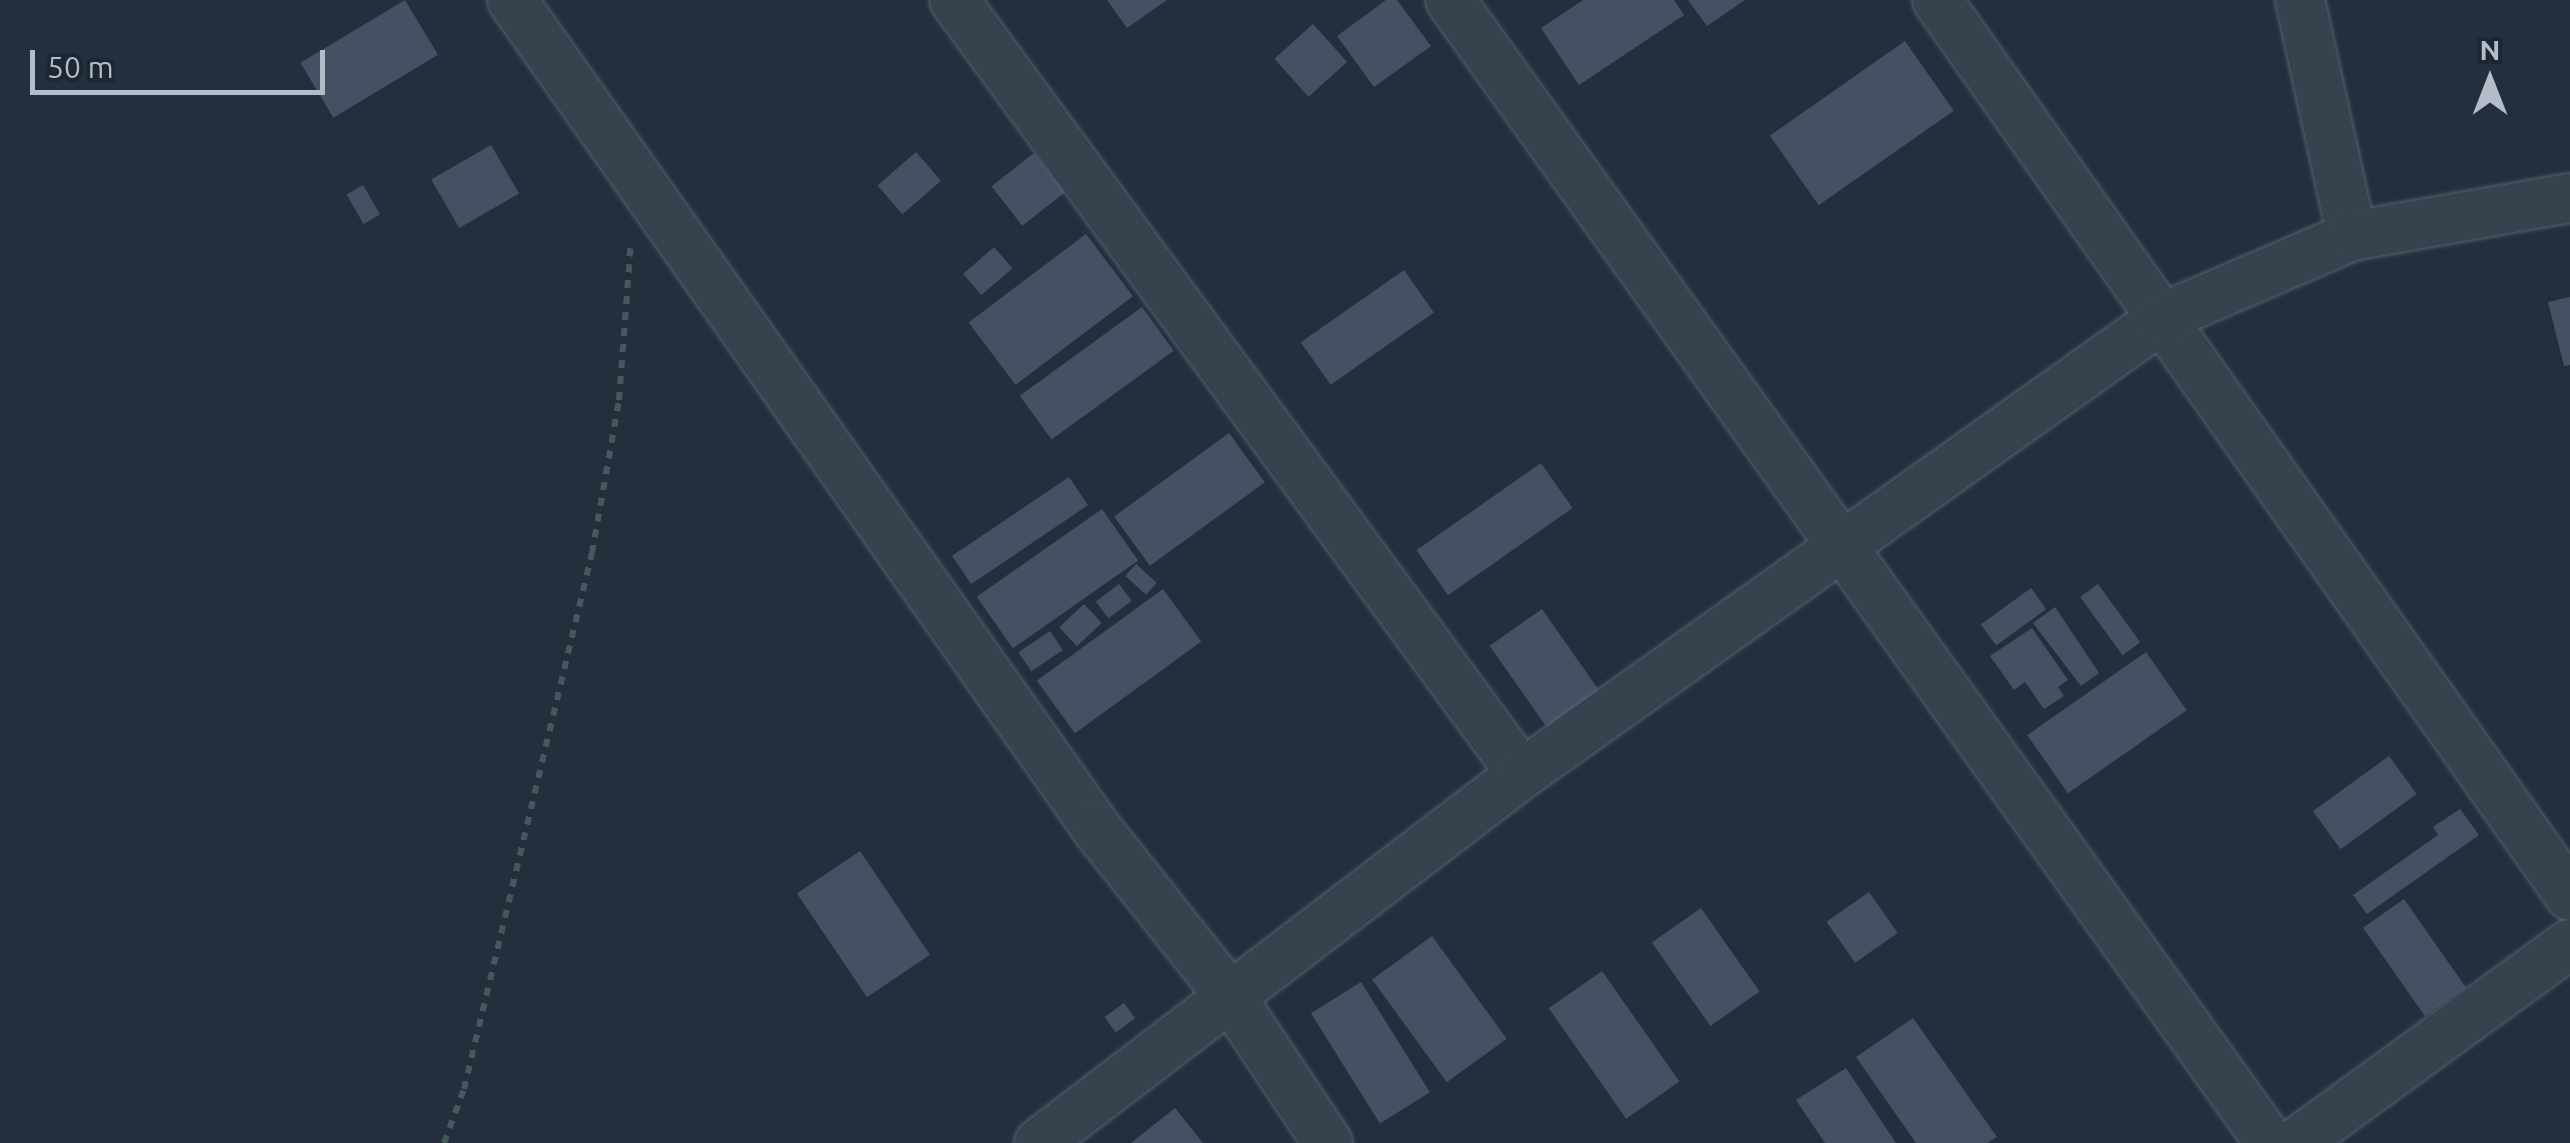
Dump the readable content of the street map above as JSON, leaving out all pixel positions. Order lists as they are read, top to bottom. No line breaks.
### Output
{"scale_bar":"50 m","north":"top"}
